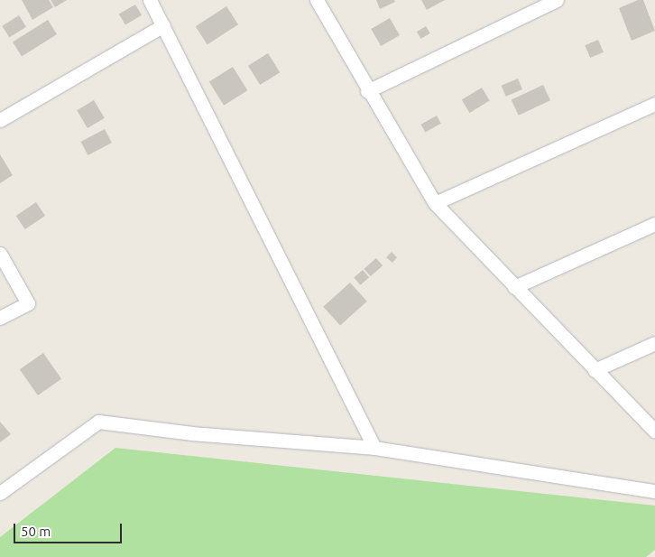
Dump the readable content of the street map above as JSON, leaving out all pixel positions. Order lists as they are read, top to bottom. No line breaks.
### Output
{"scale_bar":"50 m"}
